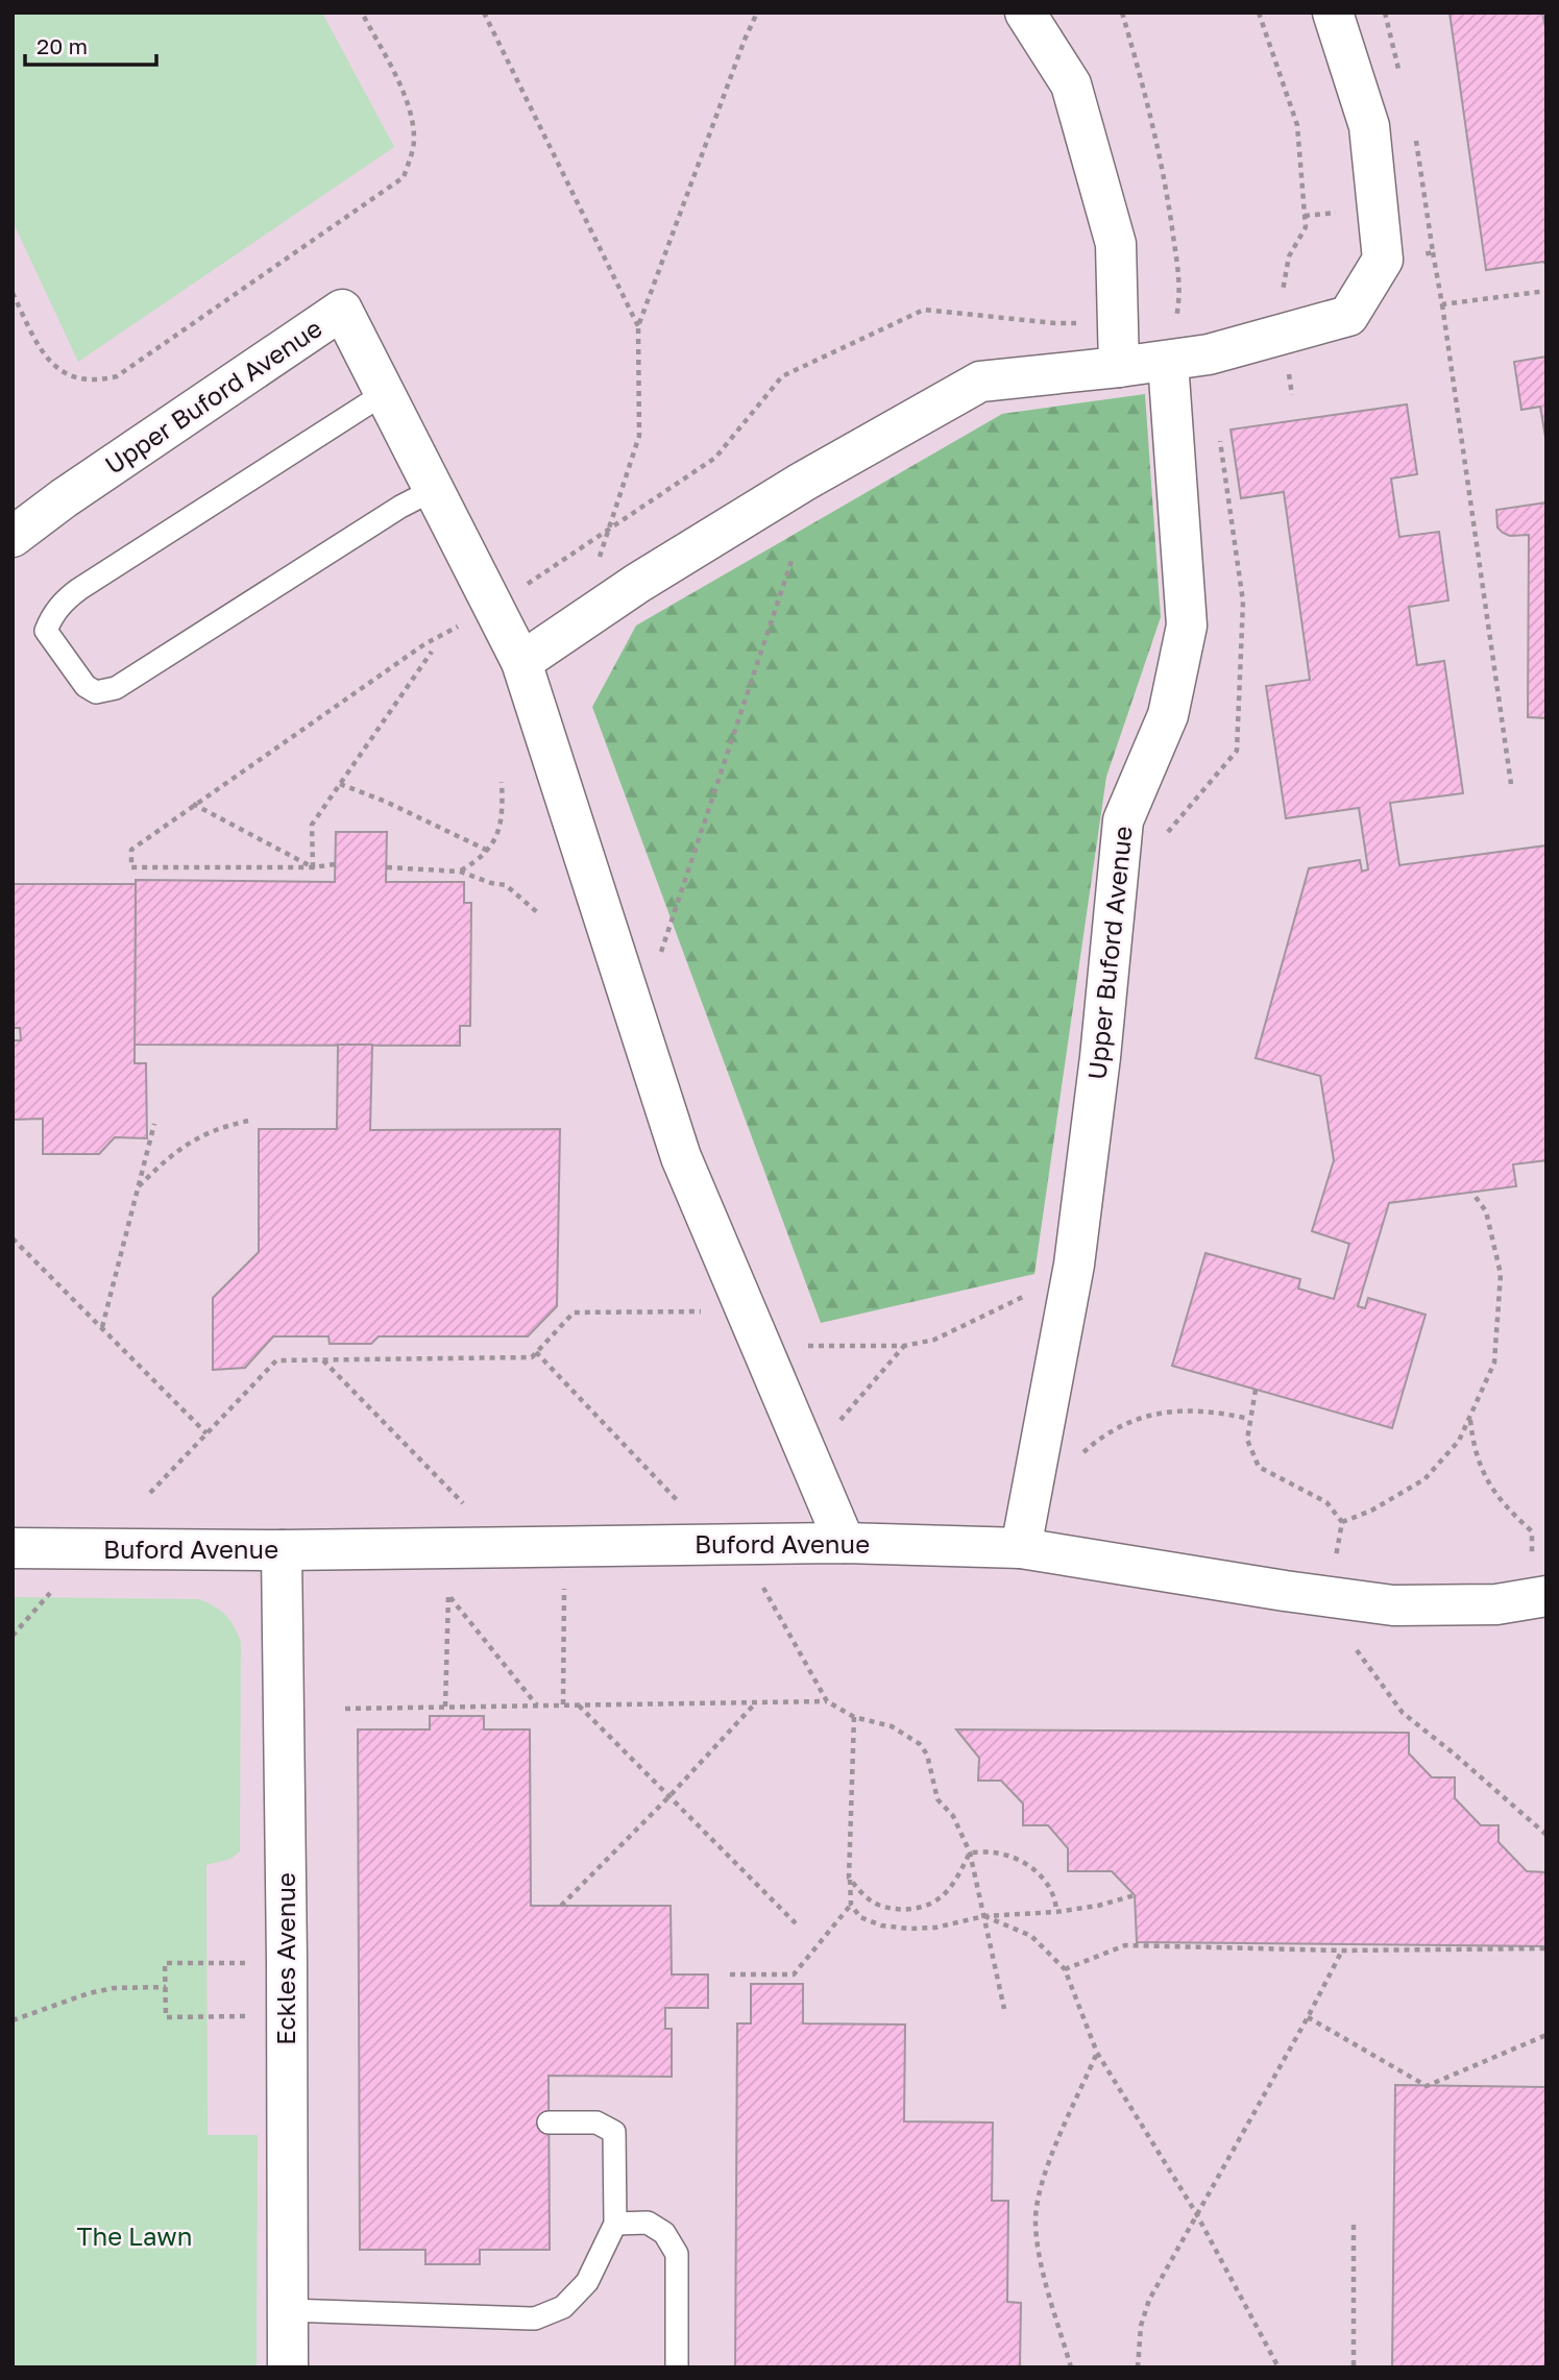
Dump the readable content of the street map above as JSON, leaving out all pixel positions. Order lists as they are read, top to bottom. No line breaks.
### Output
{"streets":{"street":["Upper Buford Avenue","Buford Avenue","Eckles Avenue"]},"crossings":[["Upper Buford Avenue","Buford Avenue"],["Buford Avenue","Eckles Avenue"]],"parks":["The Lawn"],"scale_bar":"20 m"}
